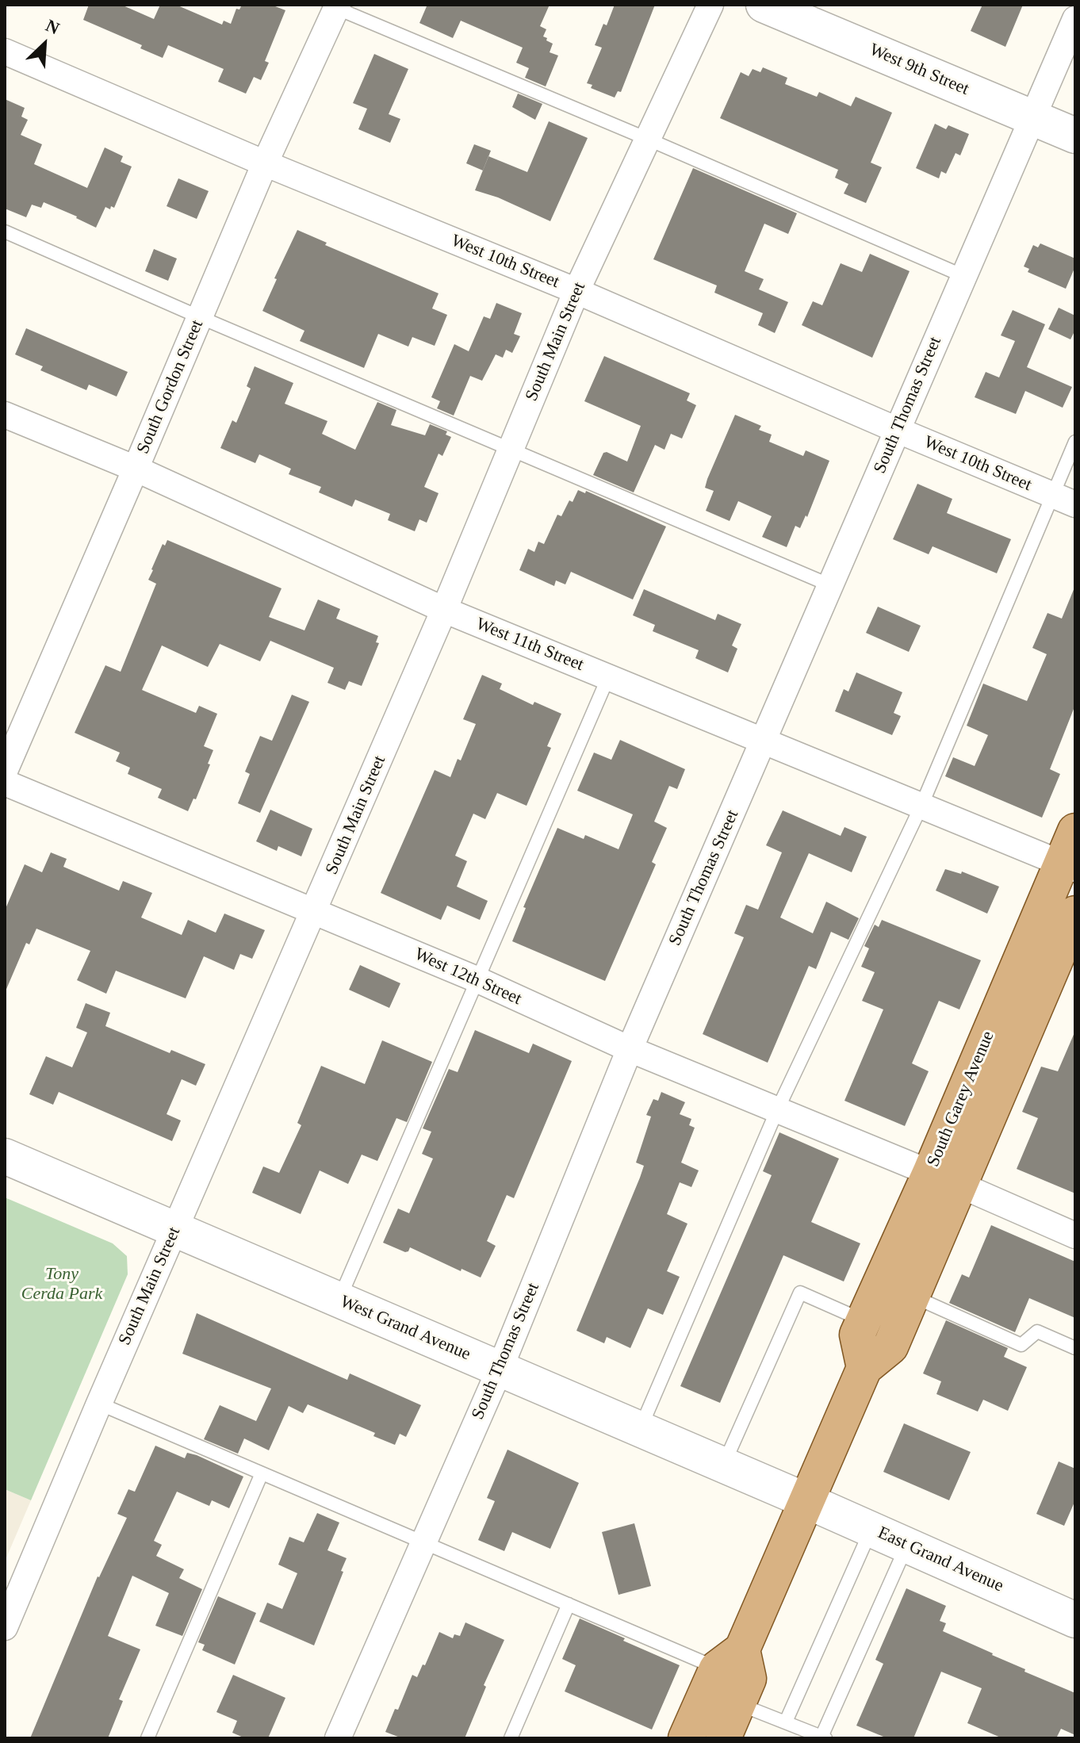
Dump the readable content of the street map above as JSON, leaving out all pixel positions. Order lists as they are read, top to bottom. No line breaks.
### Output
{"streets":{"main road":["South Garey Avenue"],"street":["West 9th Street","West 10th Street","South Main Street","South Gordon Street","South Thomas Street","West 11th Street","West 12th Street","West Grand Avenue","East Grand Avenue"]},"crossings":[["West 9th Street","South Thomas Street"],["West 10th Street","South Main Street"],["West 10th Street","South Gordon Street"],["West 10th Street","South Thomas Street"],["South Main Street","West 11th Street"],["South Main Street","West 12th Street"],["South Main Street","West Grand Avenue"],["South Gordon Street","West 11th Street"],["South Thomas Street","West 11th Street"],["South Thomas Street","West 12th Street"],["South Thomas Street","West Grand Avenue"],["West 11th Street","South Garey Avenue"],["West 12th Street","South Garey Avenue"],["South Garey Avenue","West Grand Avenue"],["South Garey Avenue","East Grand Avenue"],["West Grand Avenue","East Grand Avenue"]],"parks":["Tony Cerda Park"],"north":"top right"}
